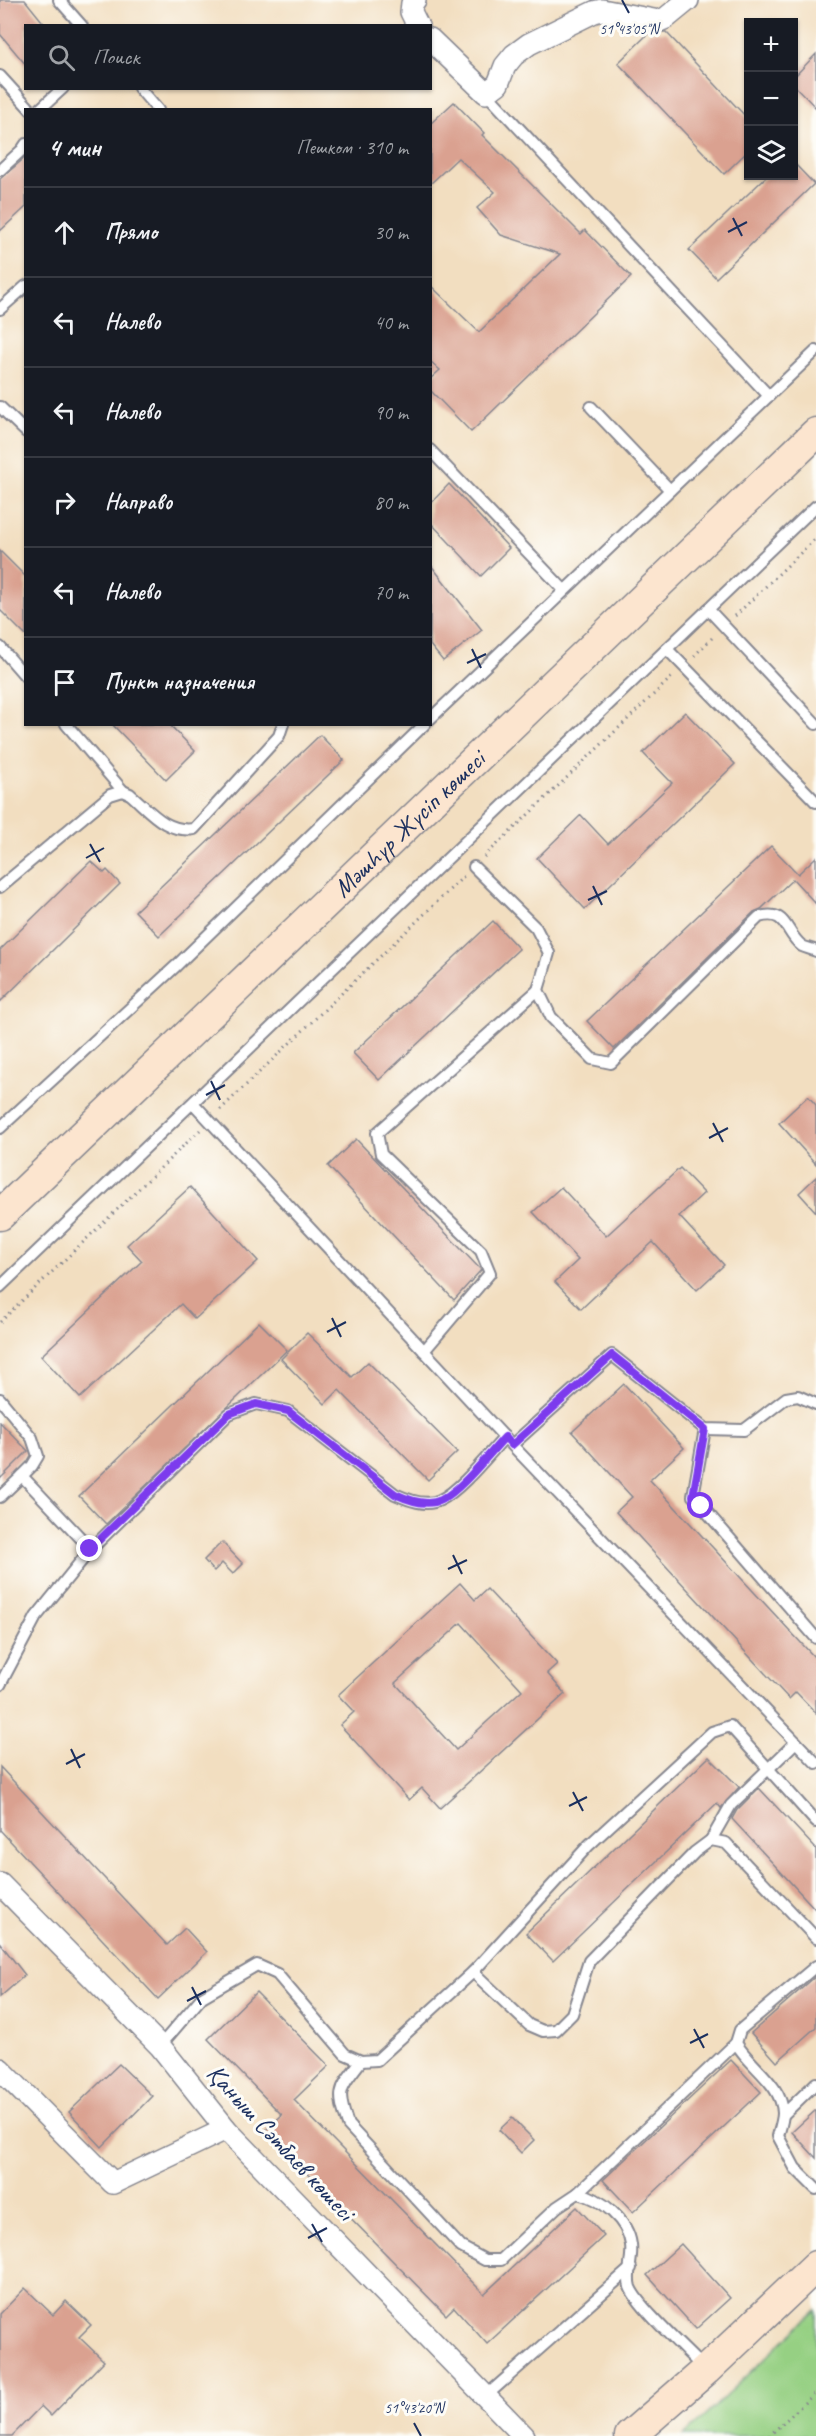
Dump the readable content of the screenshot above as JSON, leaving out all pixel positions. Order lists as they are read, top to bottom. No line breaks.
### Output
{"streets":{"main road":["Мәшһүр Жүсіп көшесі"],"street":["Қаныш Сәтбаев көшесі"]},"page":{"map_buttons":["+","−"],"search":"Поиск","heading":["4 мин","Пешком · 310 m"],"list":[["Прямо","30 m"],["Налево","40 m"],["Налево","90 m"],["Направо","80 m"],["Налево","70 m"],"Пункт назначения"]},"coordinates":["51°43'05\"N","51°43'20\"N"]}
